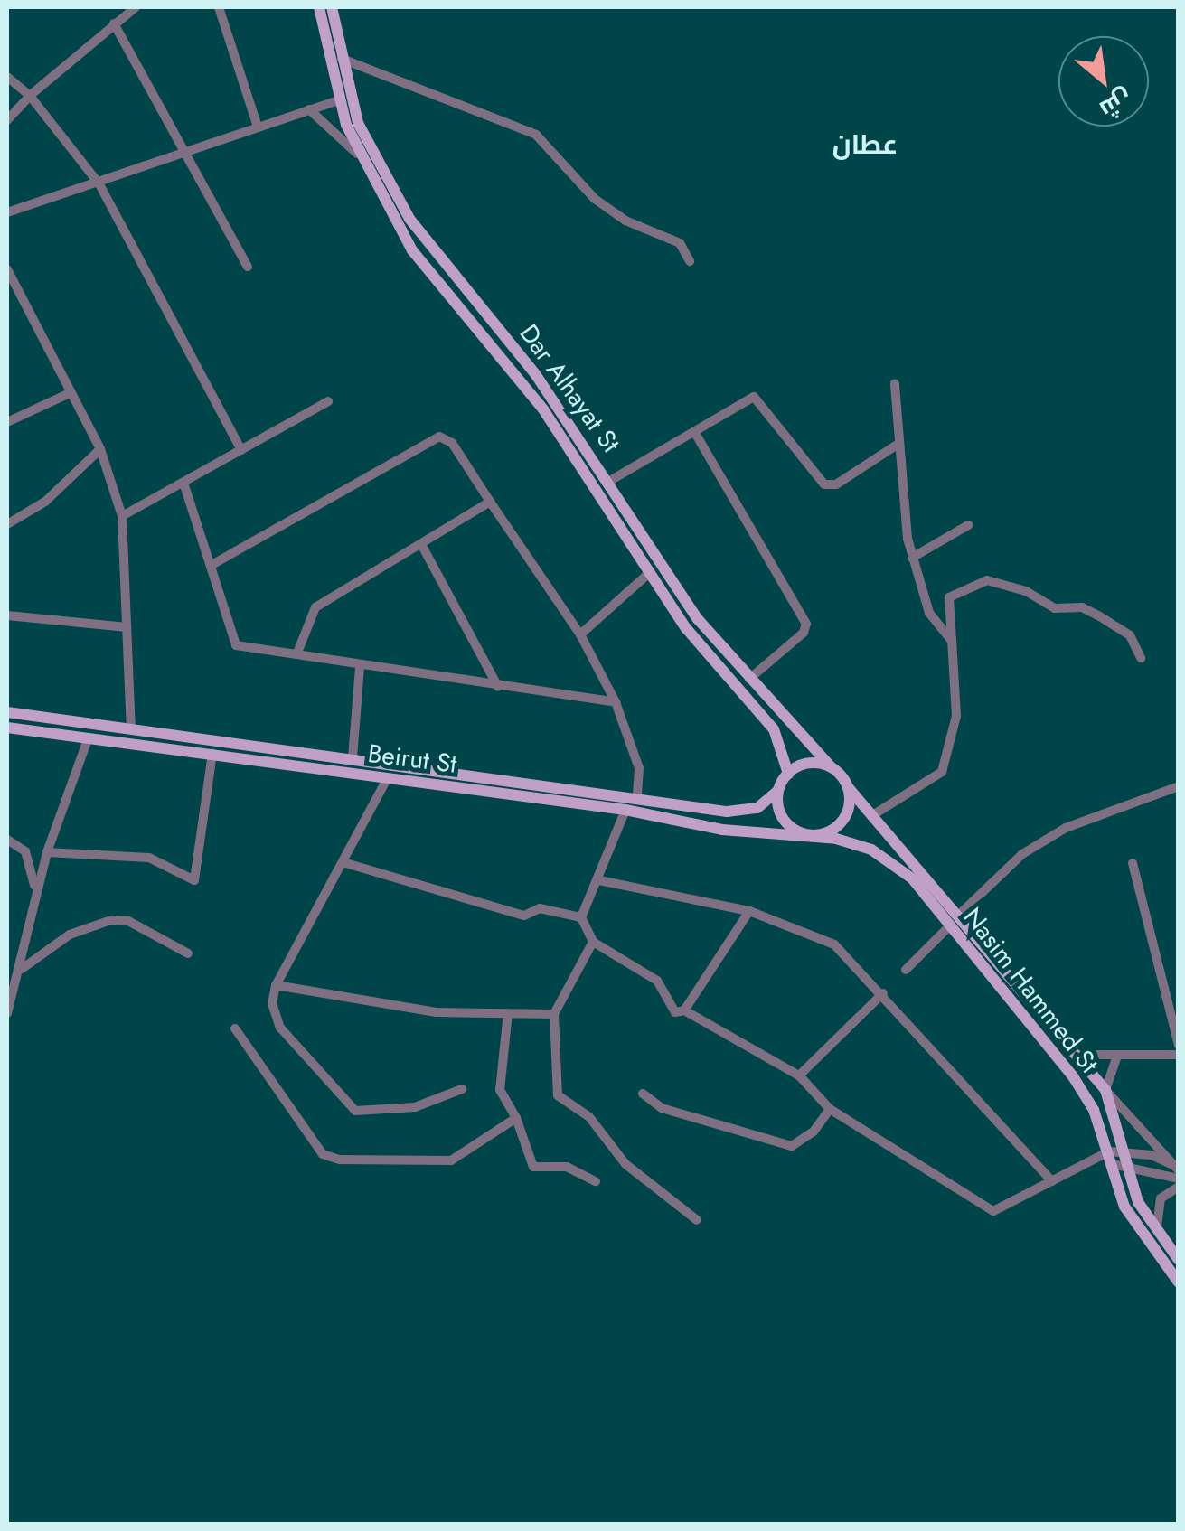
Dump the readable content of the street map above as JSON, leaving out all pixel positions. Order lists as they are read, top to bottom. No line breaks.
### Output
{"streets":{"main road":["Dar Alhayat St","Beirut St","Nasim Hammed St"]},"crossings":[["Dar Alhayat St","Beirut St"],["Dar Alhayat St","Nasim Hammed St"],["Beirut St","Nasim Hammed St"]],"districts":["عطان"],"north":"bottom right"}
